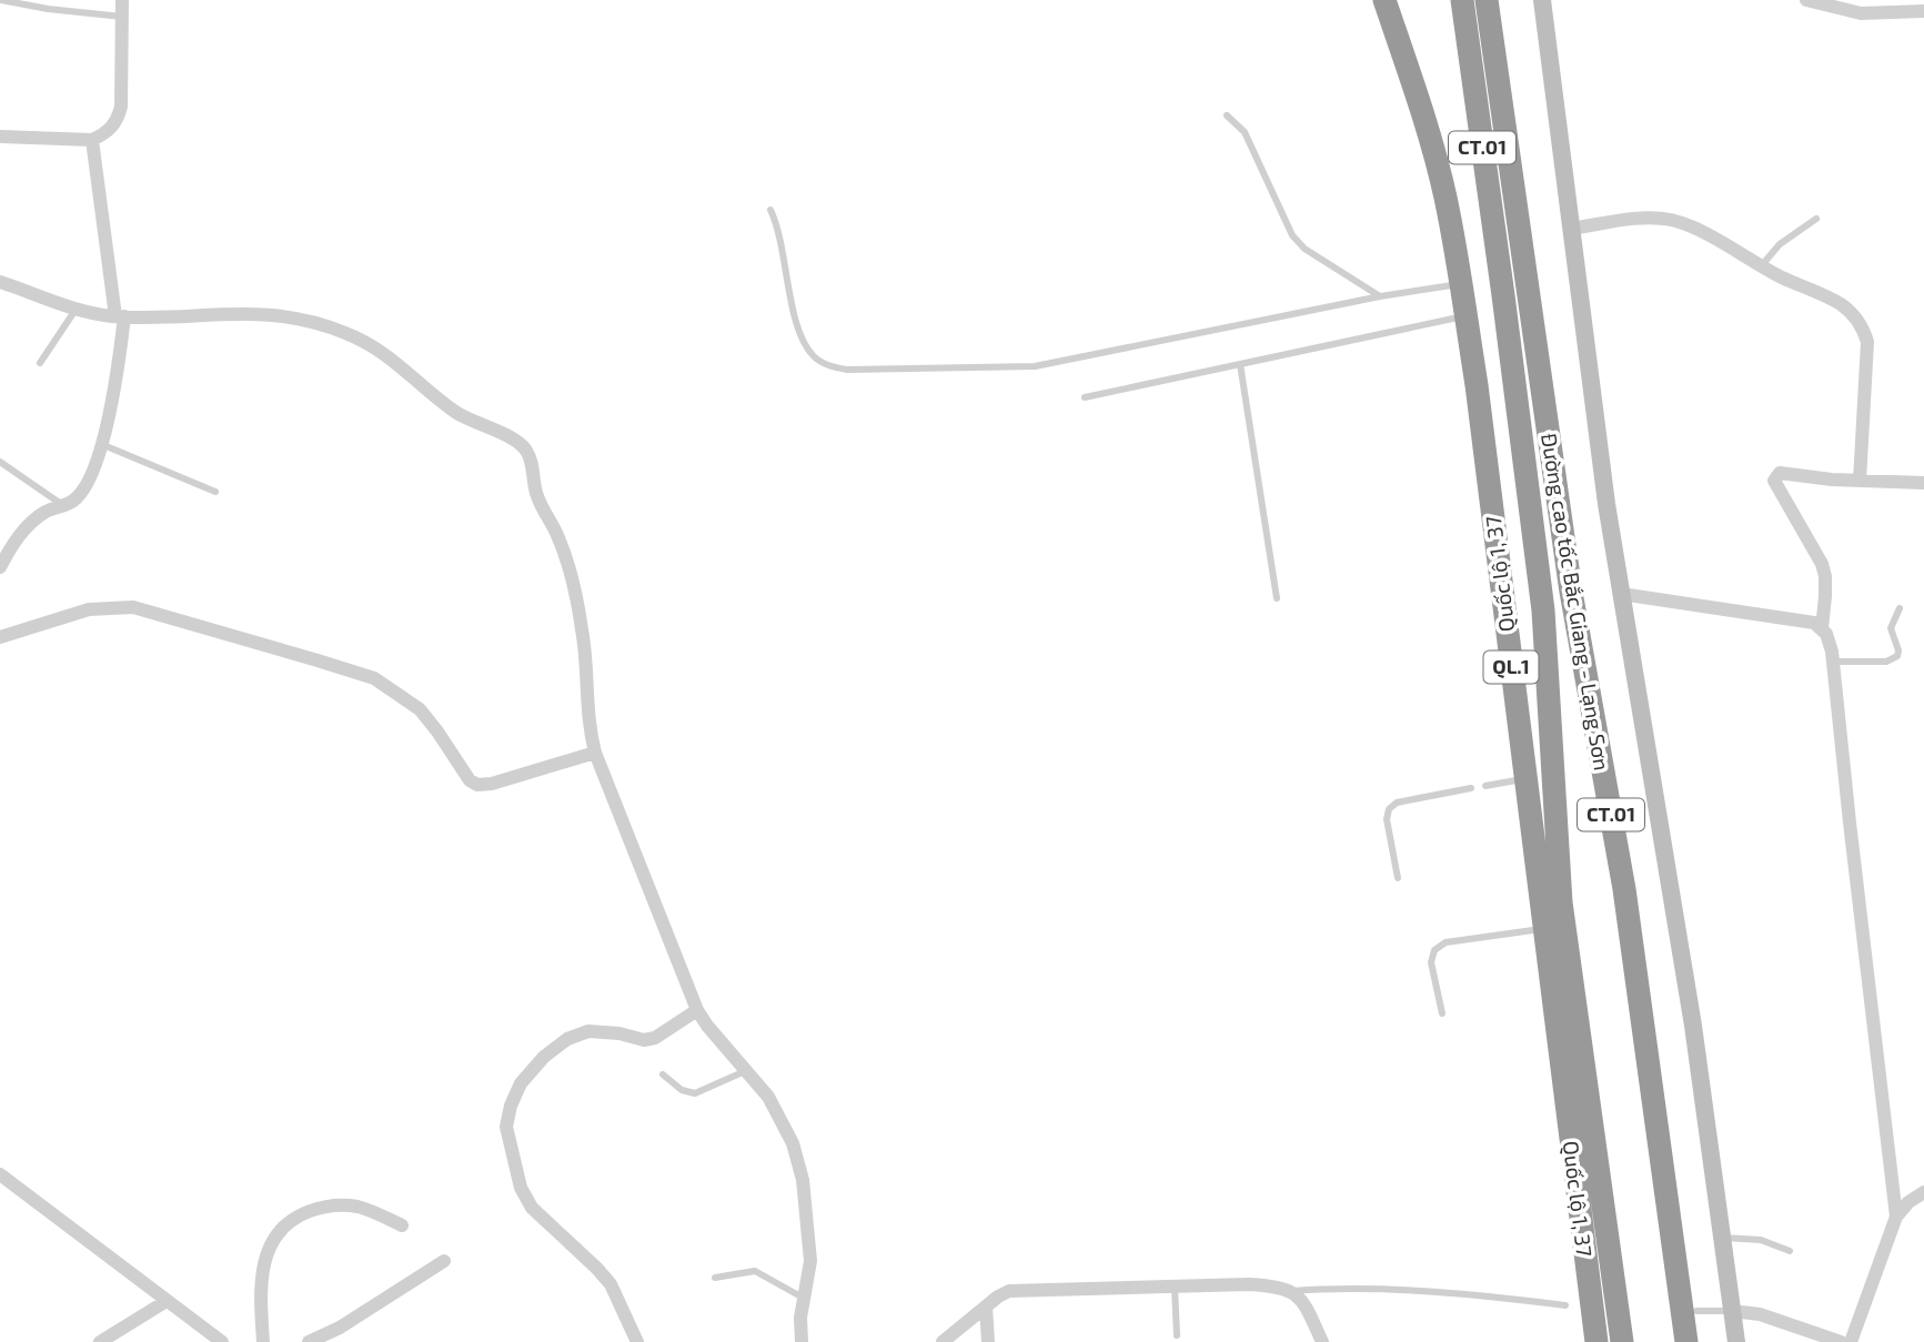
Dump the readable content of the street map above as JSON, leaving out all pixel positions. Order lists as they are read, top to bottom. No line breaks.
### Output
{"streets":{"highway":["CT.01","Quốc lộ 1, 37","Đường cao tốc Bắc Giang - Lạng Sơn","QL.1"]}}
